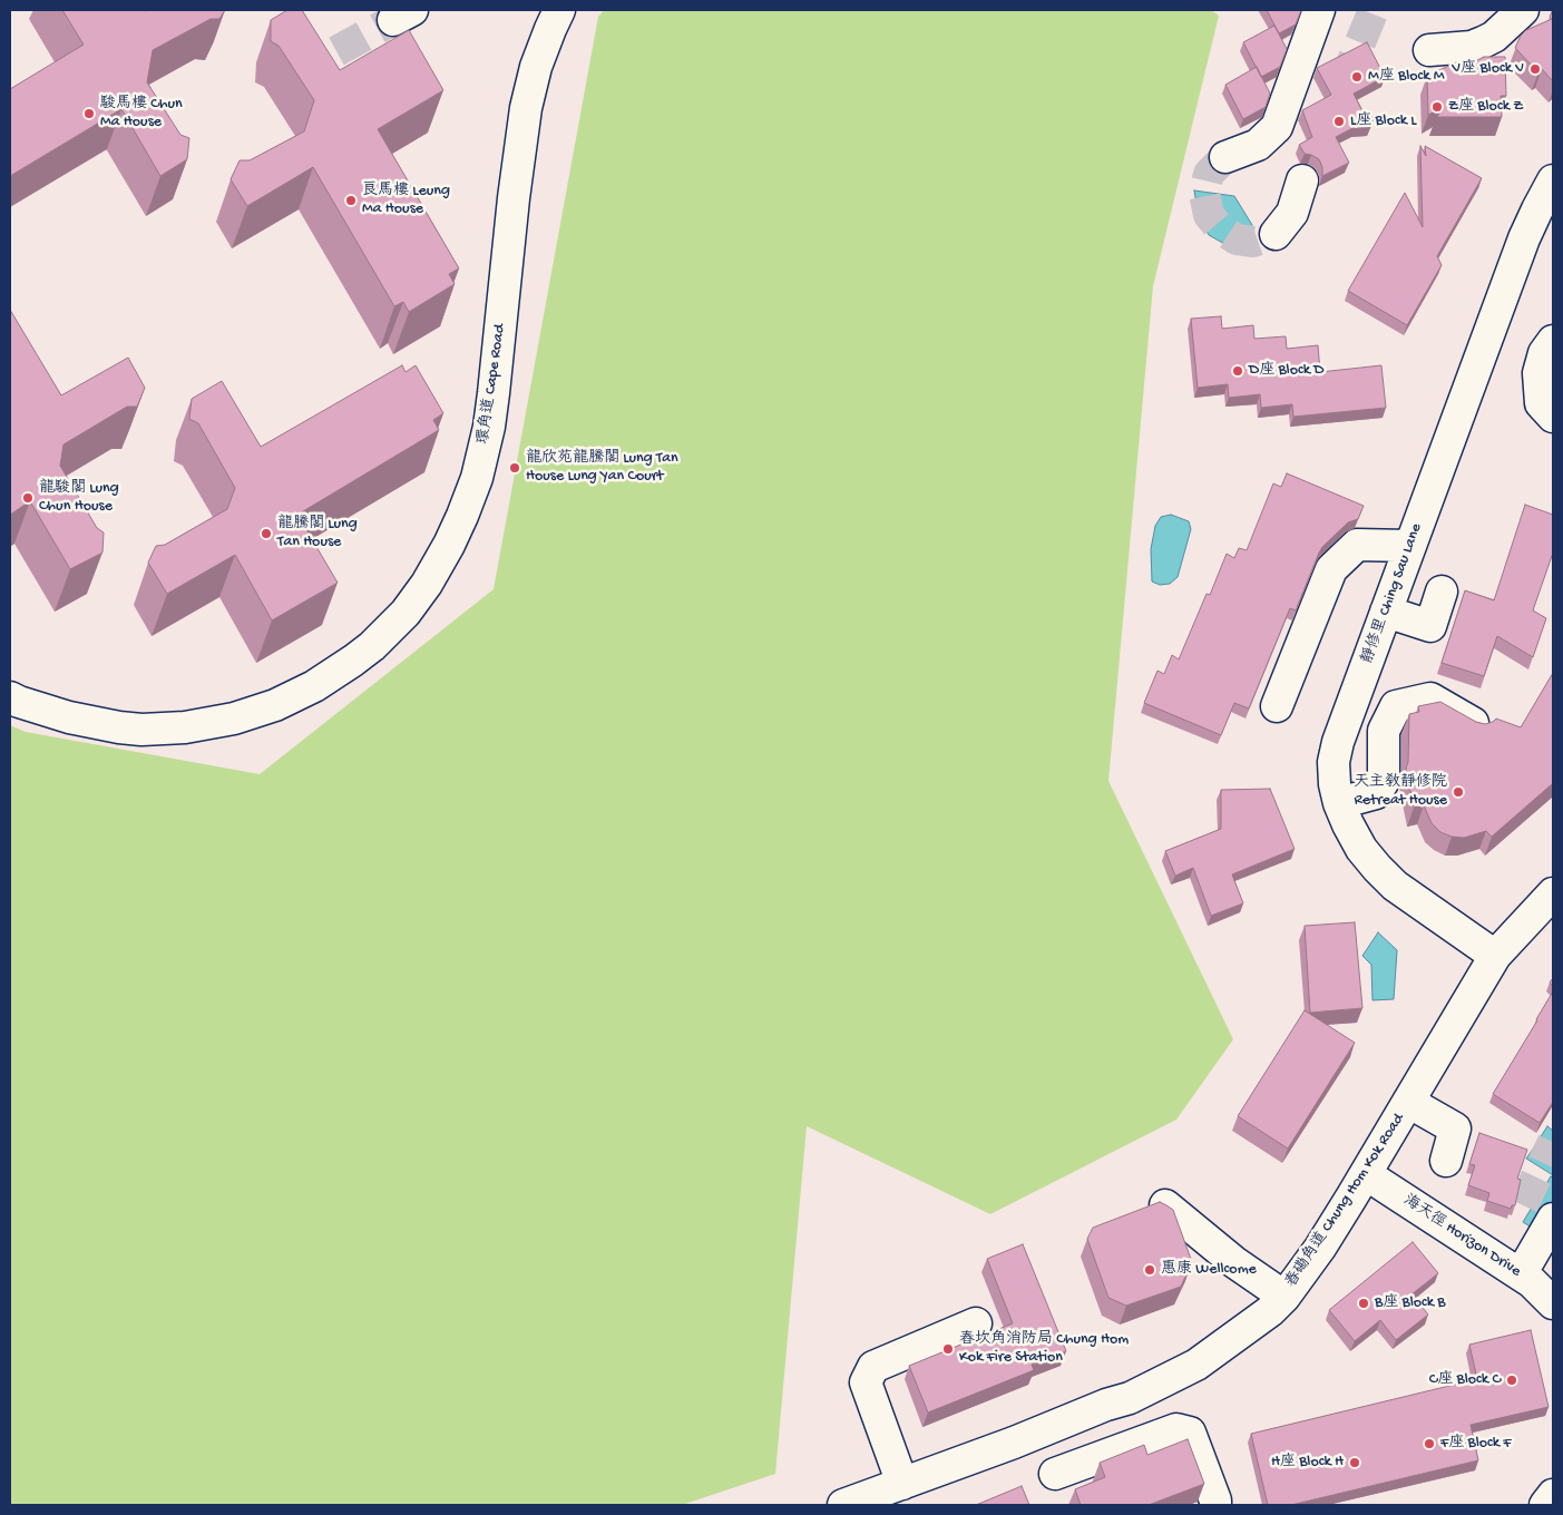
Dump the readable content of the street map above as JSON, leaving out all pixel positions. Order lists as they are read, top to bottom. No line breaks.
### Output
{"streets":{"street":["環角道 Cape Road","靜修里 Ching Sau Lane","舂磡角道 Chung Hom Kok Road","海天徑 Horizon Drive"]},"crossings":[["靜修里 Ching Sau Lane","舂磡角道 Chung Hom Kok Road"],["舂磡角道 Chung Hom Kok Road","海天徑 Horizon Drive"]],"places":["V座 Block V","M座 Block M","Z座 Block Z","駿馬樓 Chun Ma House","L座 Block L","良馬樓 Leung Ma House","D座 Block D","龍欣苑龍騰閣 Lung Tan House Lung Yan Court","龍駿閣 Lung Chun House","龍騰閣 Lung Tan House","天主教靜修院 Retreat House","惠康 Wellcome","B座 Block B","舂坎角消防局 Chung Hom Kok Fire Station","C座 Block C","F座 Block F","H座 Block H"]}
